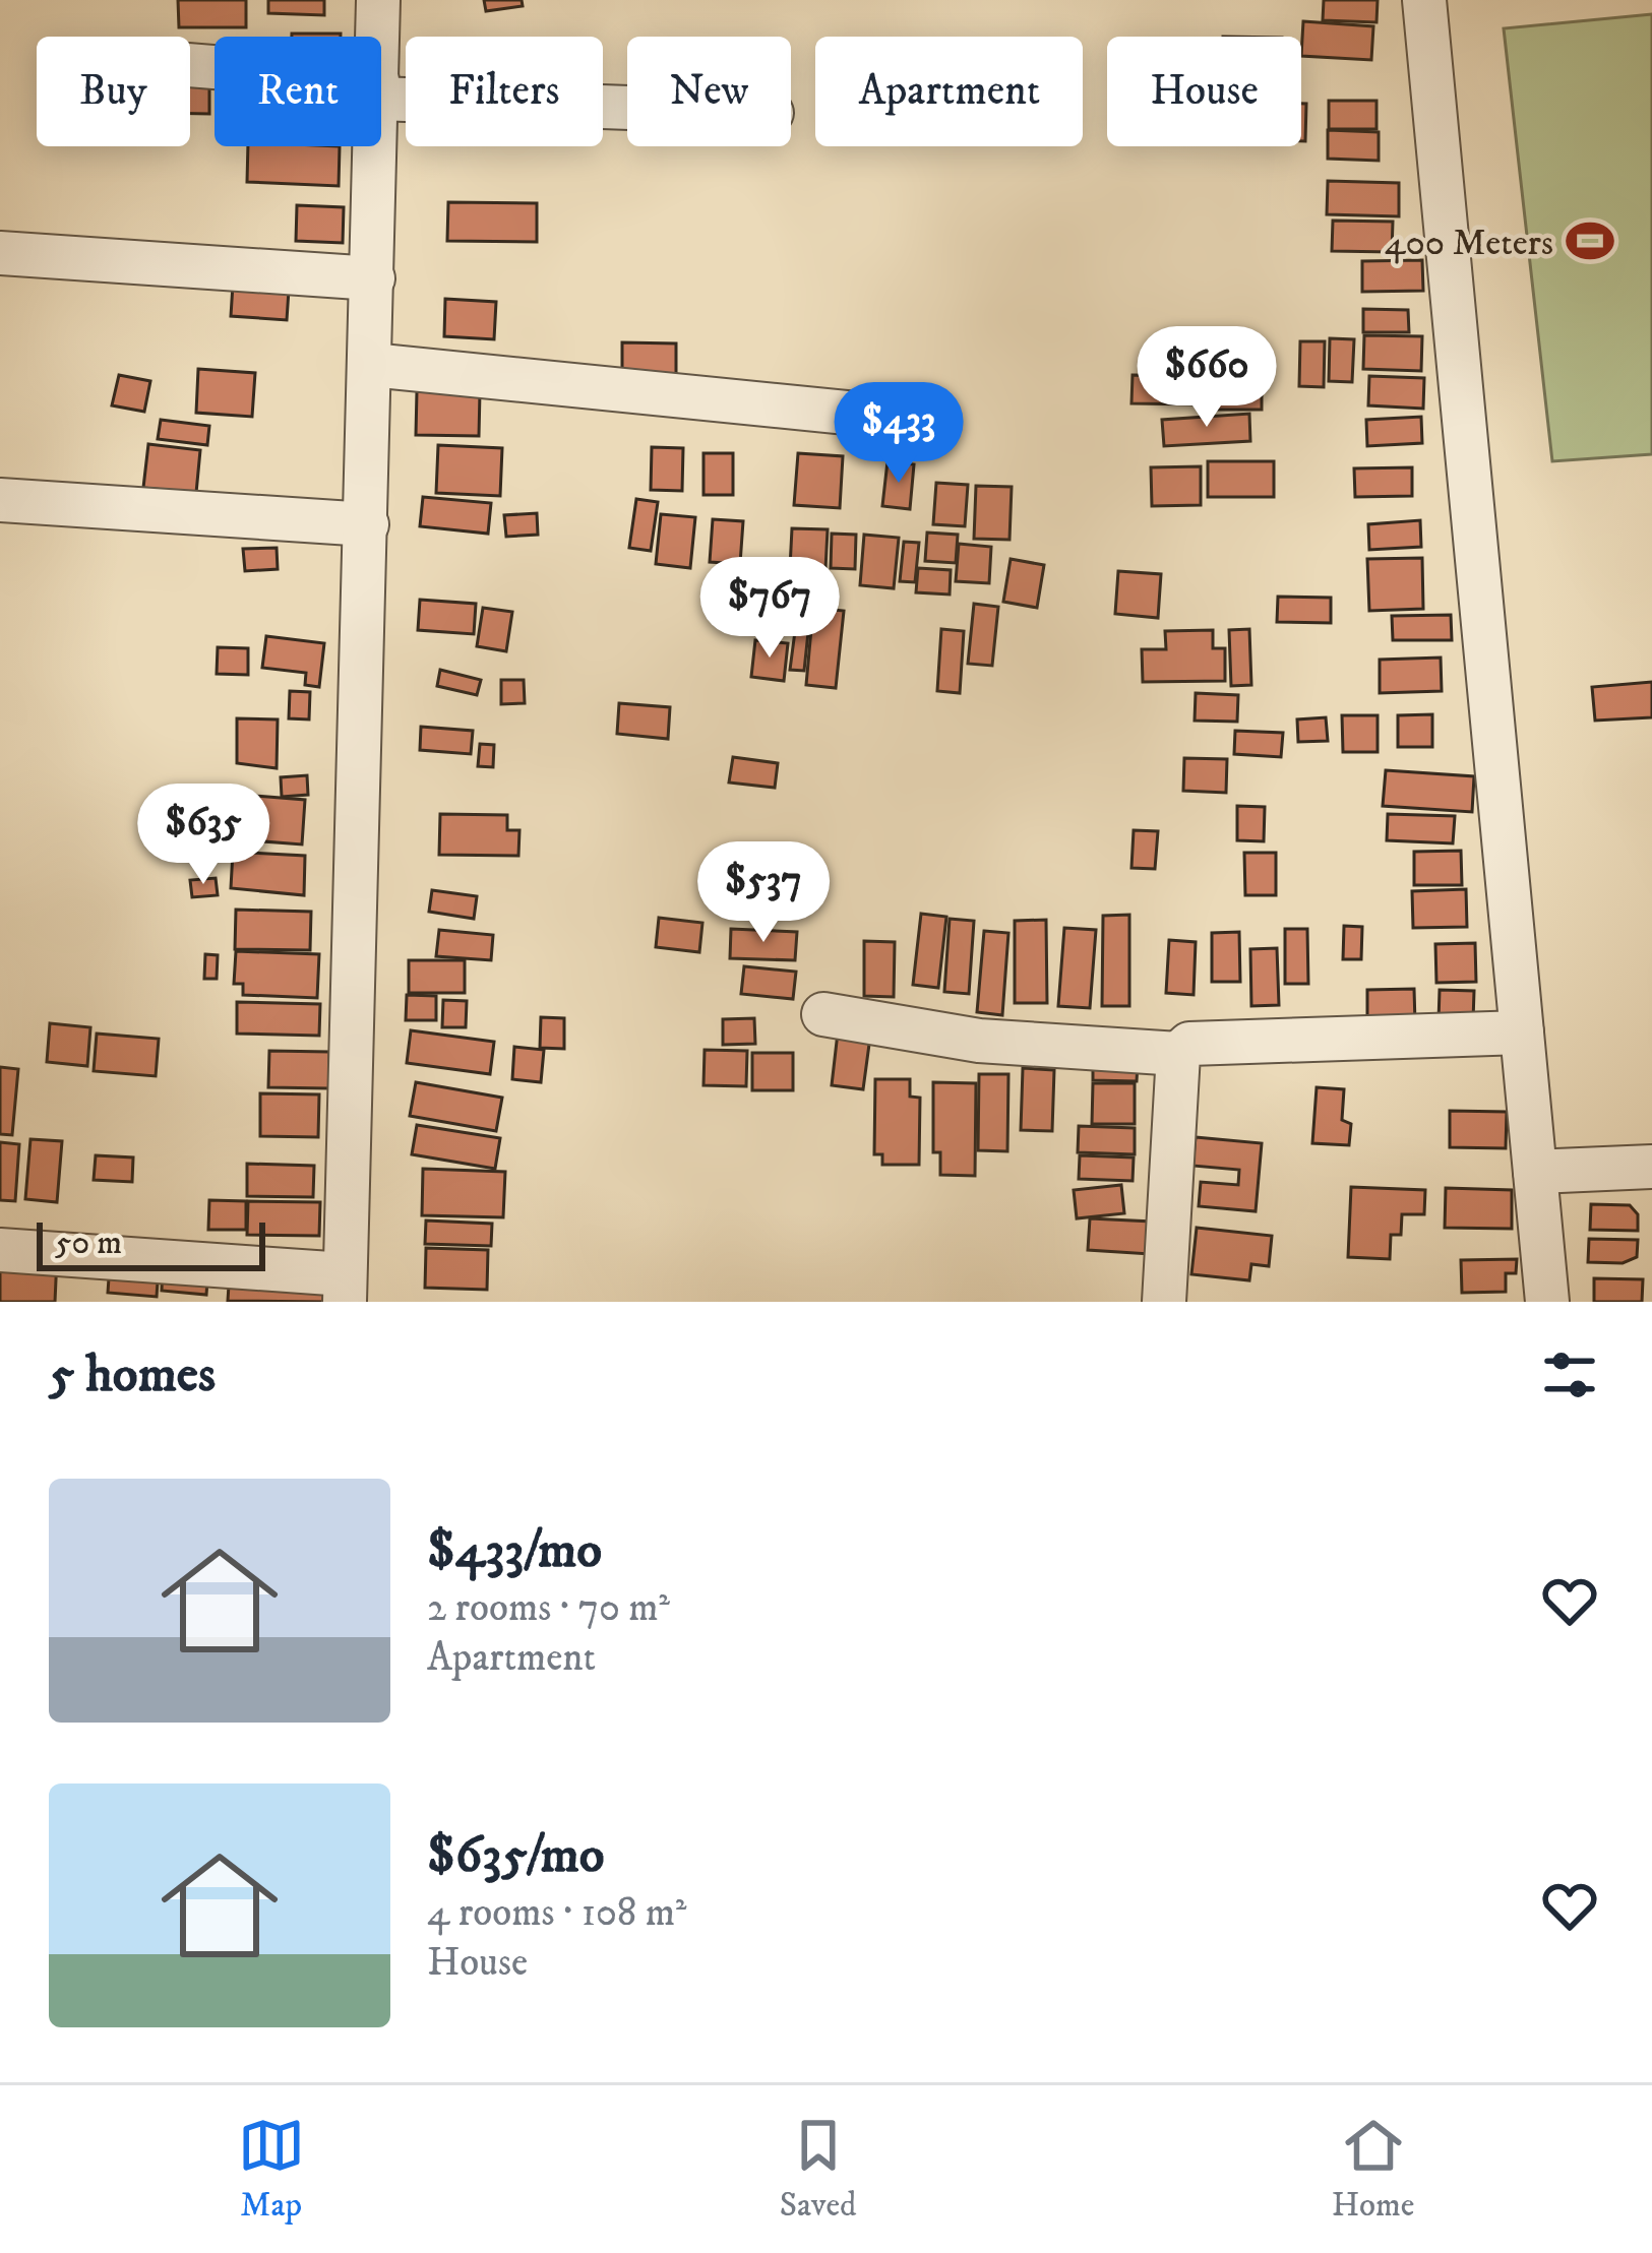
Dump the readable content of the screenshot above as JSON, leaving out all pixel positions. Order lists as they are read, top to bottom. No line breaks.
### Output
{"places":{"sports":["400 Meters"]},"scale_bar":"50 m","page":{"chip":["Buy","Rent","Filters","New","Apartment","House"],"price":["$660","$433","$767","$635","$537"],"scale":"50 m","heading":"5 homes","list":[{"name":"$433/mo","note":"2 rooms · 70 m² · Apartment"},{"name":"$635/mo","note":"4 rooms · 108 m² · House"}],"tabs":["Map","Saved","Home"]}}
